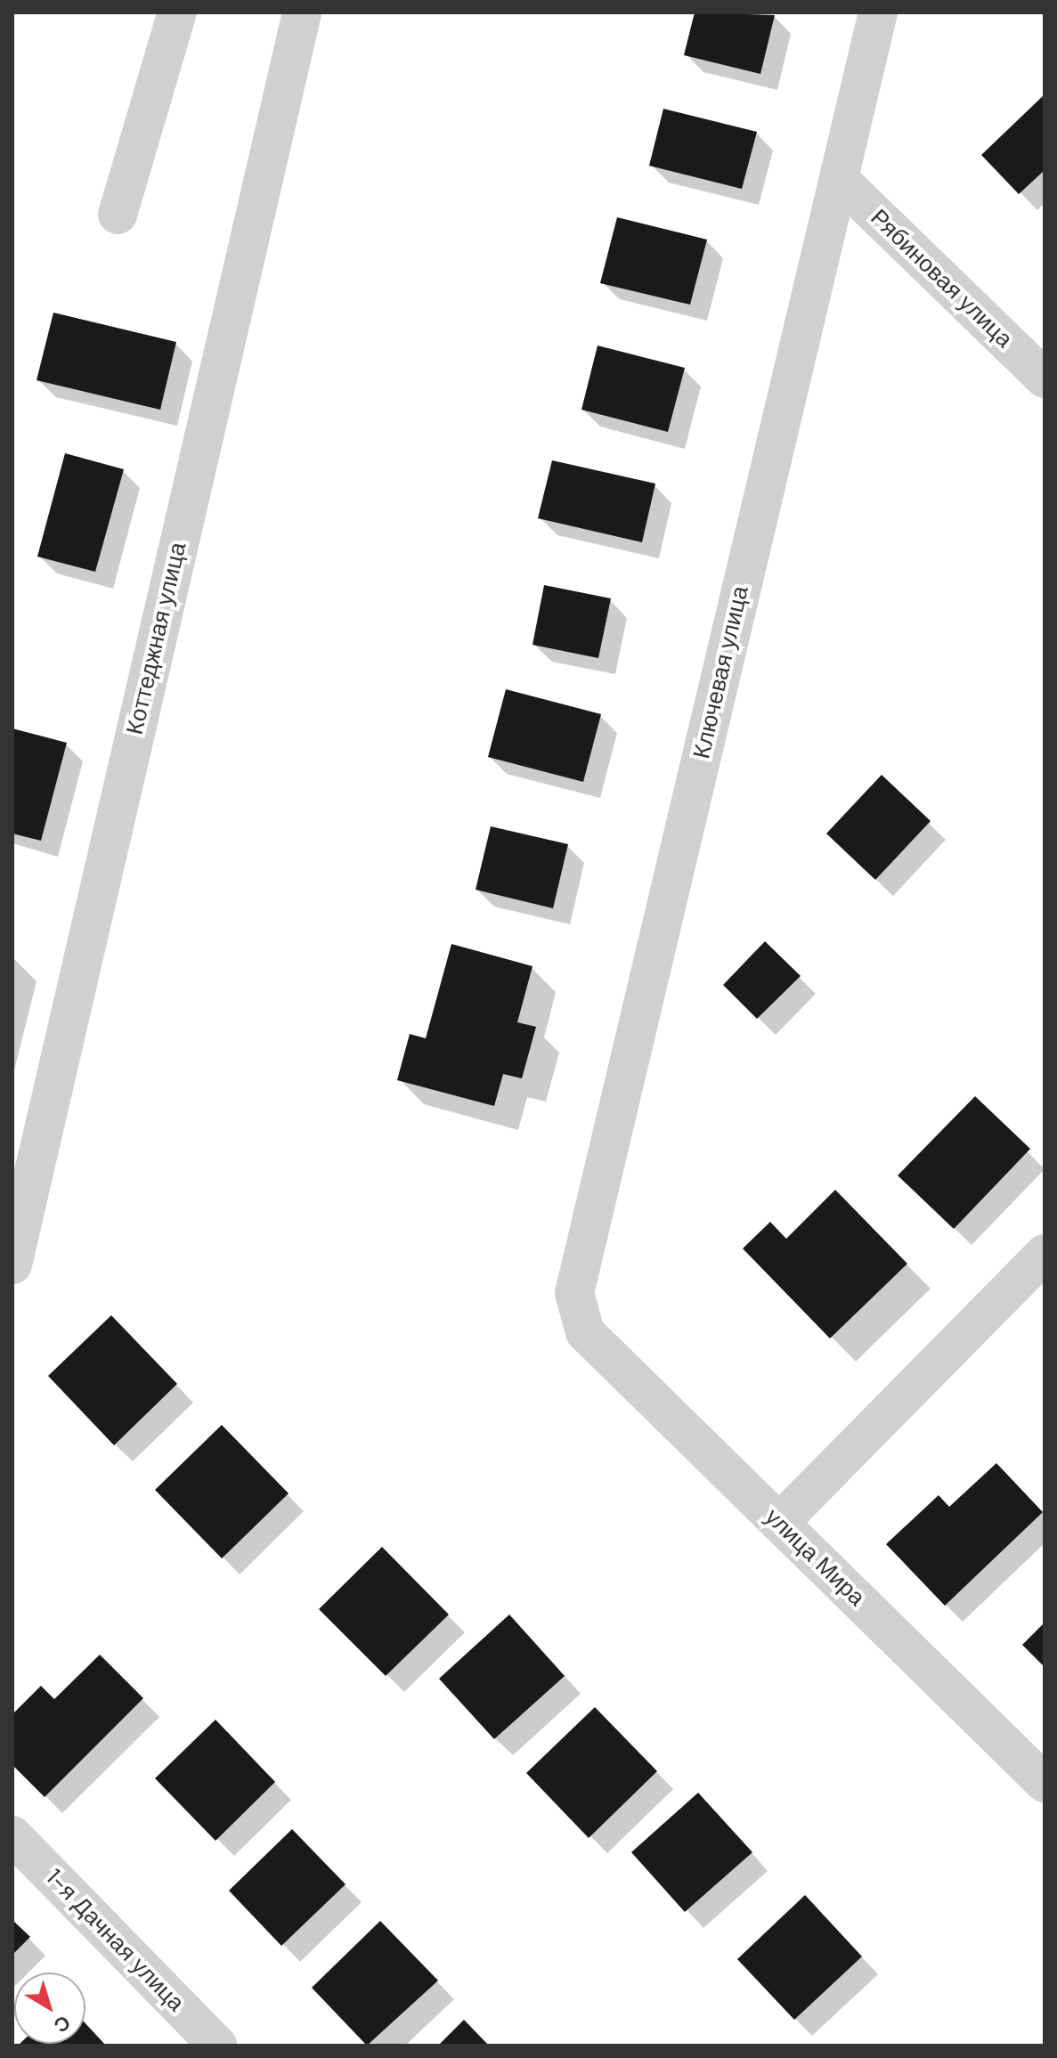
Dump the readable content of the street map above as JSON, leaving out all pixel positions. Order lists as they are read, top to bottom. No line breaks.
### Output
{"streets":{"street":["Рябиновая улица","Коттеджная улица","Ключевая улица","улица Мира","1-я Дачная улица"]},"crossings":[["Рябиновая улица","Ключевая улица"],["Ключевая улица","улица Мира"]],"north":"bottom right"}
